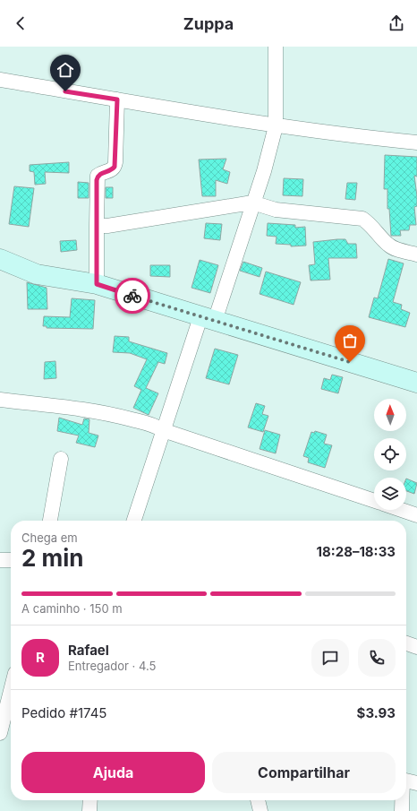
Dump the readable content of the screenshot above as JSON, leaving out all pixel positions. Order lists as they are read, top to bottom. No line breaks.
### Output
{"north":"top","page":{"header":"Zuppa","heading":["2 min","Chega em","18:28–18:33"],"panel":["Rafael","Entregador · 4.5","Pedido #1745","$3.93"],"bar":"A caminho · 150 m","round":"R","buttons":["Ajuda","Compartilhar"]}}
